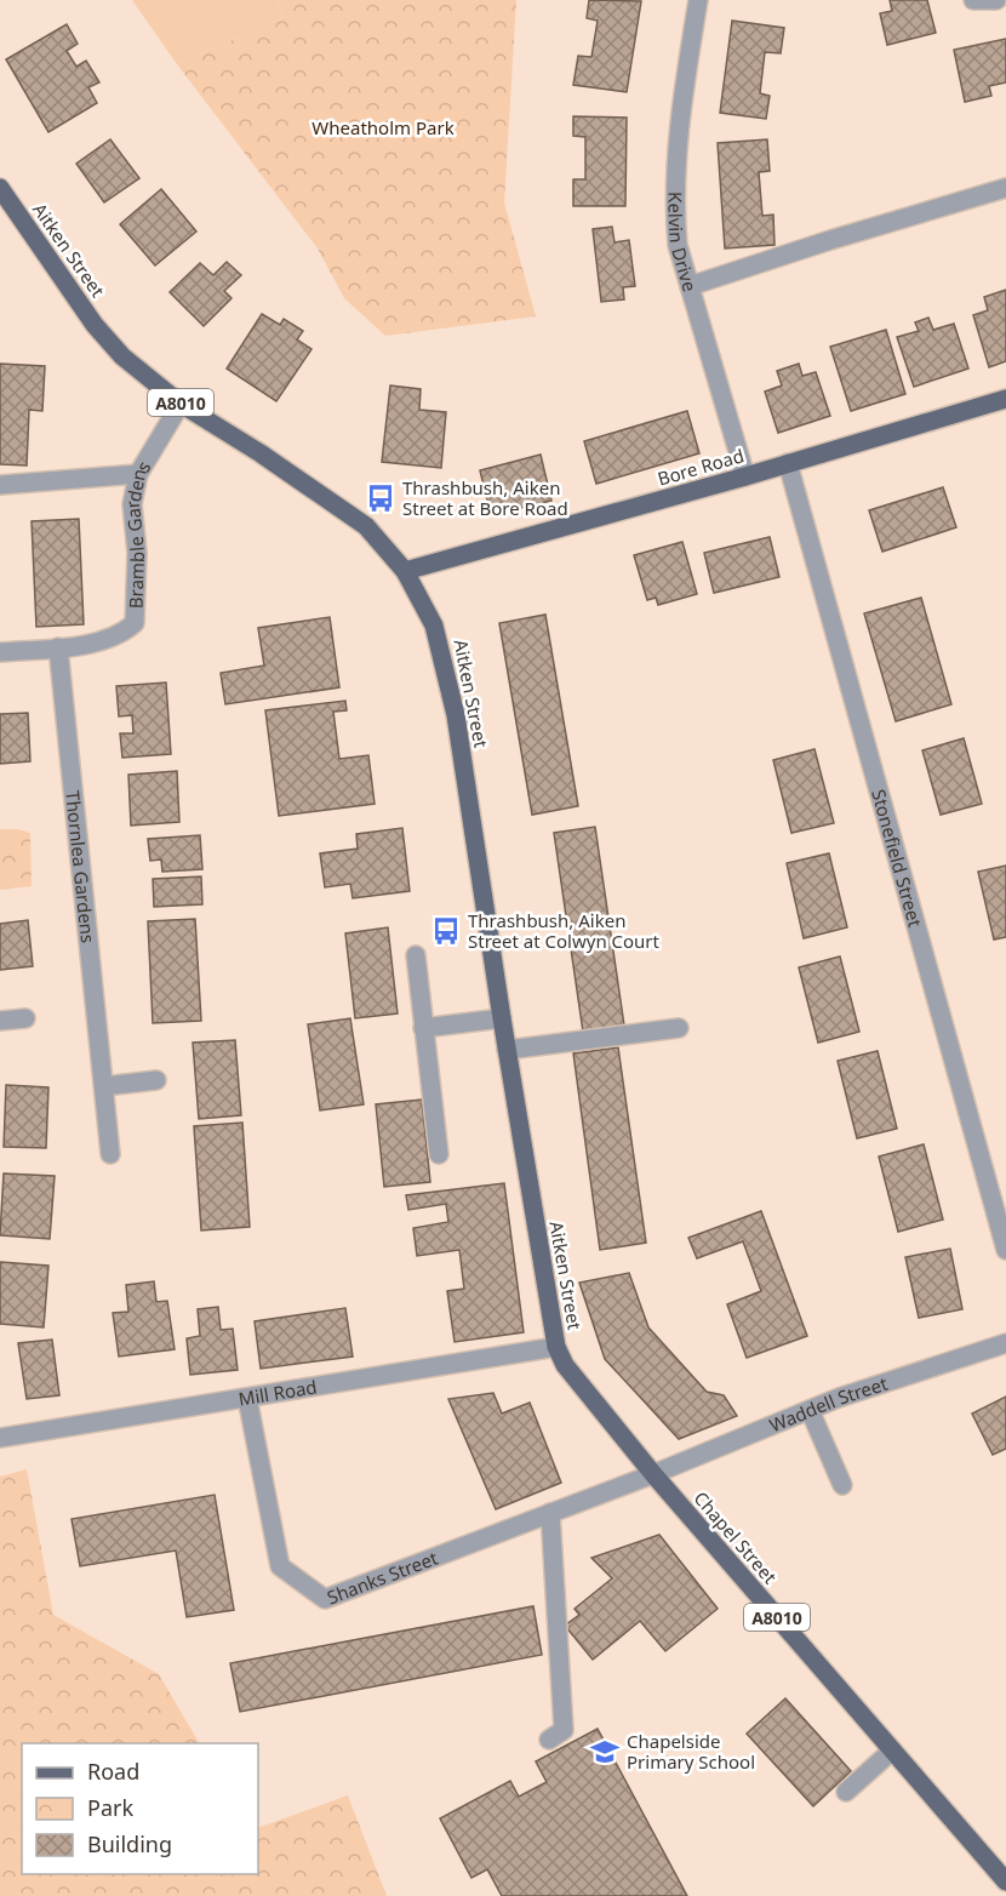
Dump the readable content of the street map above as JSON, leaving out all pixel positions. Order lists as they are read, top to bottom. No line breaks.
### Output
{"streets":{"main road":["Aitken Street","A8010","Bore Road","Chapel Street"],"street":["Kelvin Drive","Bramble Gardens","Stonefield Street","Thornlea Gardens","Mill Road","Waddell Street","Shanks Street"]},"crossings":[["Kelvin Drive","Bore Road"],["Aitken Street","Bore Road"],["Aitken Street","Bramble Gardens"],["Aitken Street","Mill Road"],["Aitken Street","Chapel Street"],["Bore Road","Stonefield Street"],["Bramble Gardens","Thornlea Gardens"],["Mill Road","Chapel Street"],["Mill Road","Shanks Street"],["Waddell Street","Chapel Street"],["Waddell Street","Shanks Street"],["Chapel Street","Shanks Street"]],"parks":["Wheatholm Park"],"places":{"bus stop":["Thrashbush, Aiken Street at Bore Road","Thrashbush, Aiken Street at Colwyn Court"],"school or university":["Chapelside Primary School"]},"legend":["Road","Park","Building"]}
